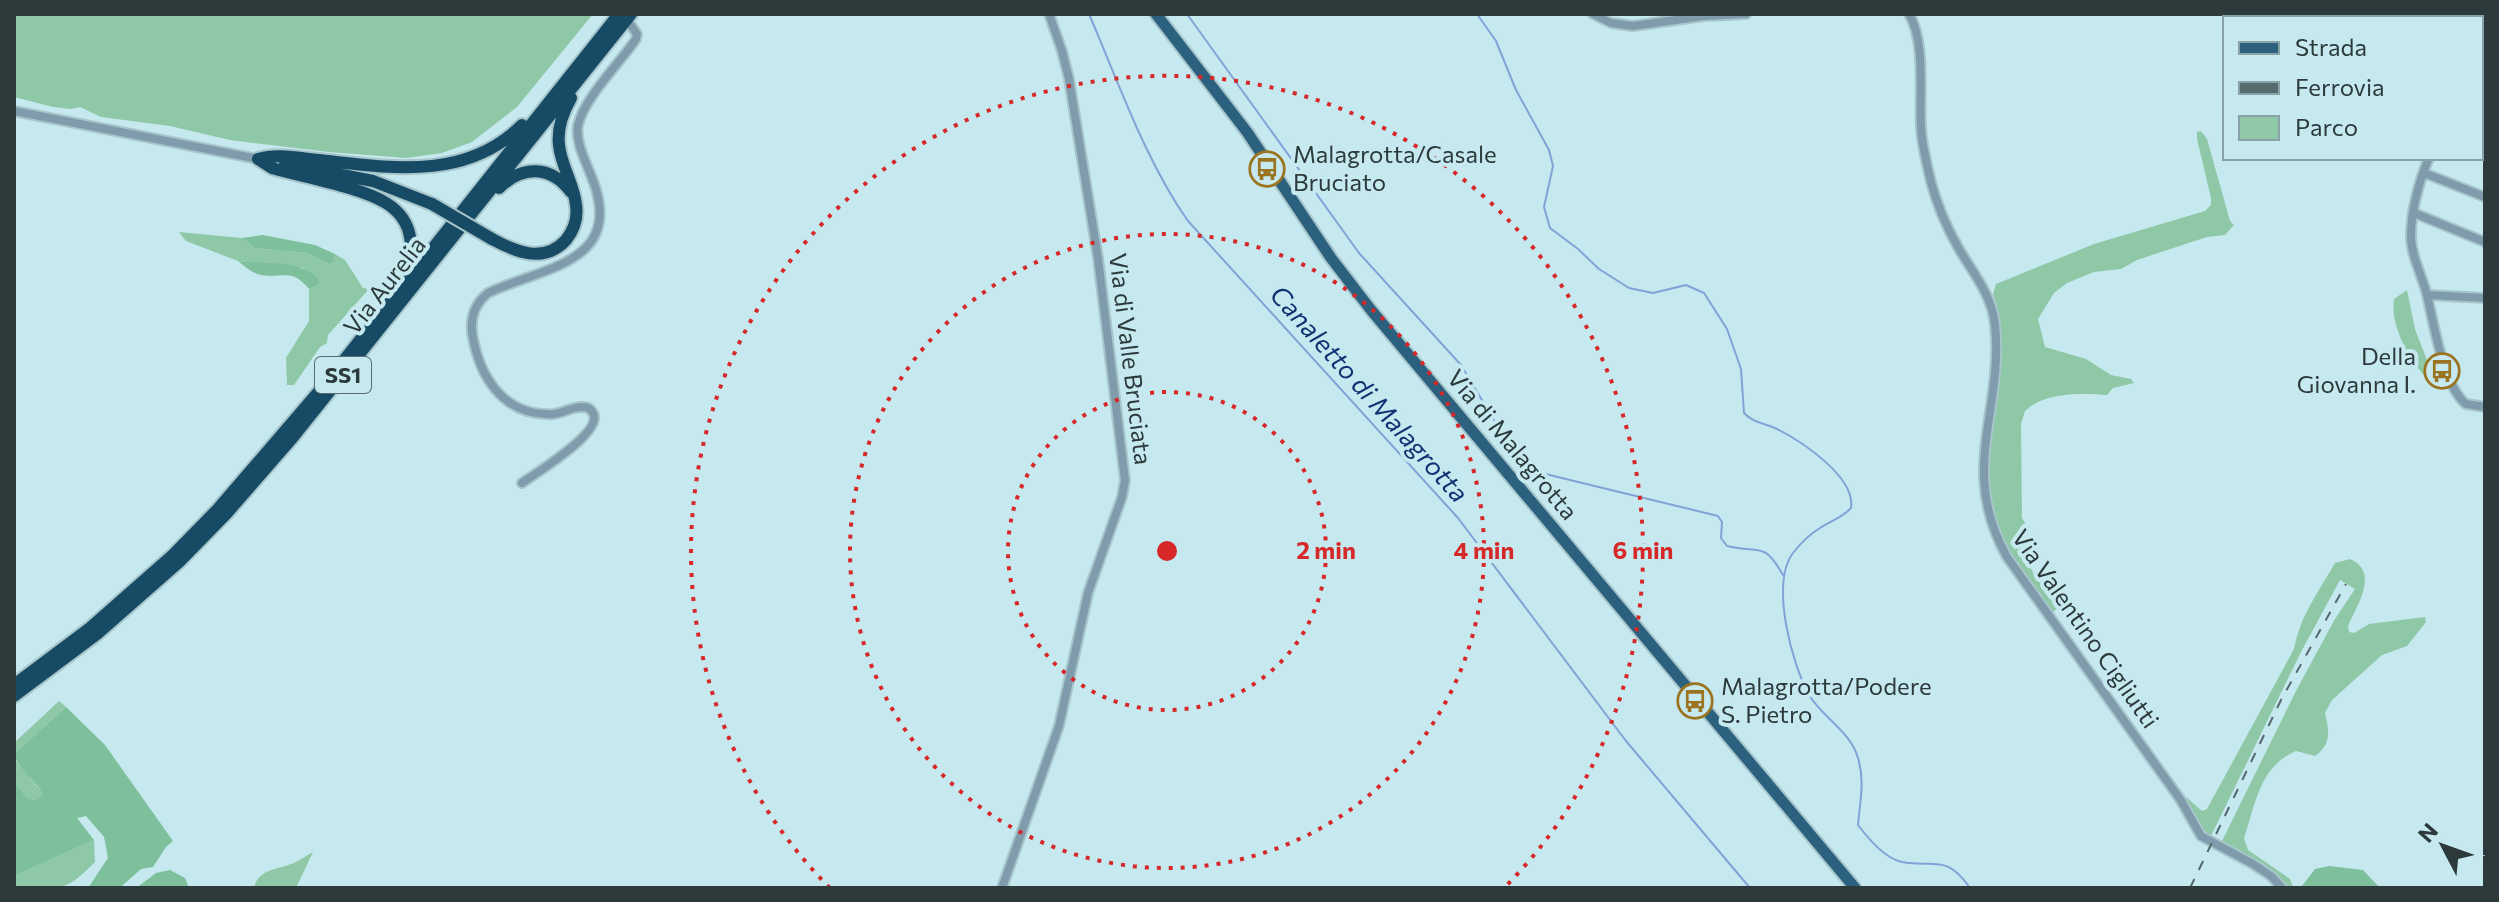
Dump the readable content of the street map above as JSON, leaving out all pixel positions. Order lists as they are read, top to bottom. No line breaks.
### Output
{"streets":{"highway":["Via Aurelia","SS1"],"main road":["Via di Malagrotta"],"street":["Via di Valle Bruciata","Via Valentino Cigliutti"]},"water":["Canaletto di Malagrotta"],"places":{"bus stop":["Malagrotta/Casale Bruciato","Della Giovanna I.","Malagrotta/Podere S. Pietro"]},"legend":["Strada","Ferrovia","Parco"],"north":"top left","rings":["2 min","4 min","6 min"]}
